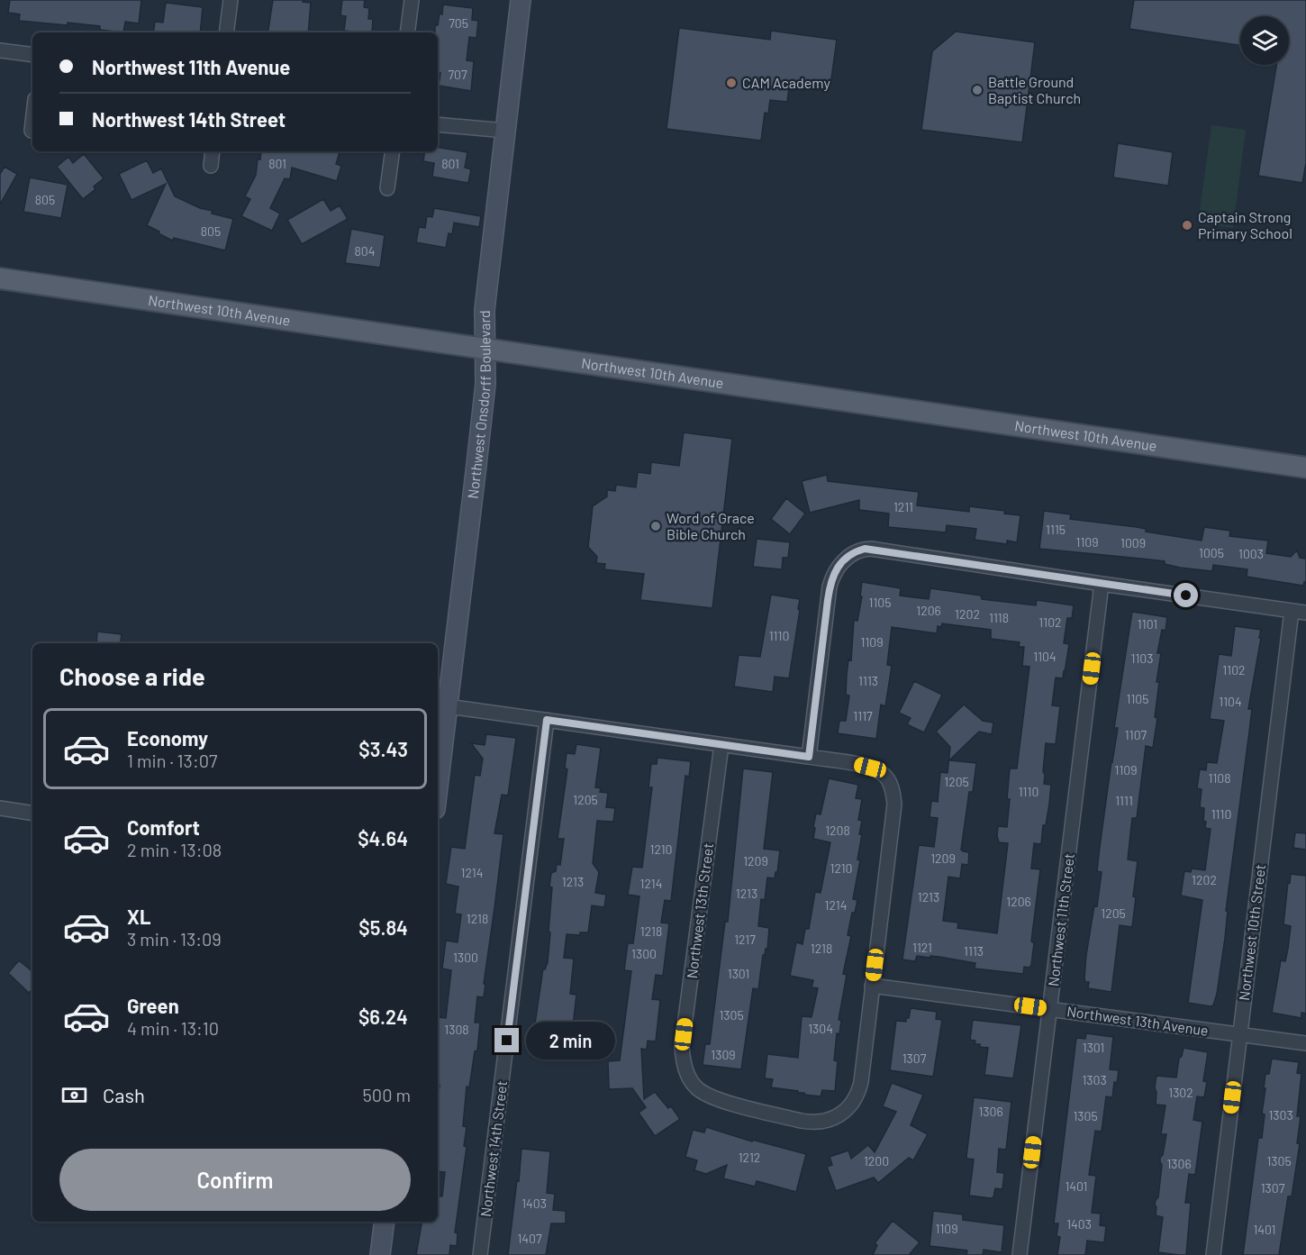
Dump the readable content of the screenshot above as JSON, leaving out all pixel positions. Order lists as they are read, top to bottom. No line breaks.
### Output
{"streets":{"main road":["Northwest 10th Avenue"],"street":["Northwest Onsdorff Boulevard","Northwest 13th Street","Northwest 11th Street","Northwest 10th Street","Northwest 13th Avenue","Northwest 14th Street"]},"crossings":[["Northwest 10th Avenue","Northwest Onsdorff Boulevard"],["Northwest 13th Street","Northwest 13th Avenue"],["Northwest 11th Street","Northwest 13th Avenue"],["Northwest 10th Street","Northwest 13th Avenue"]],"places":["CAM Academy","Battle Ground Baptist Church","Captain Strong Primary School","Word of Grace Bible Church"],"house_numbers":["705","707","801","801","805","805","804","1211","1115","1109","1009","1005","1003","1105","1206","1202","1118","1102","1101","1110","1109","1104","1103","1102","1113","1105","1104","1117","1107","1109","1108","1205","1110","1205","1111","1110","1208","1210","1209","1209","1210","1214","1202","1213","1214","1213","1213","1206","1214","1205","1218","1218","1217","1121","1218","1113","1300","1300","1301","1305","1304","1308","1301","1309","1307","1303","1302","1306","1303","1305","1212","1200","1305","1306","1401","1307","1403","1403","1109","1401","1407"],"page":{"banner":["Northwest 11th Avenue","Northwest 14th Street"],"heading":"Choose a ride","list":[{"name":"Economy","note":"1 min · 13:07","value":"$3.43"},{"name":"Comfort","note":"2 min · 13:08","value":"$4.64"},{"name":"XL","note":"3 min · 13:09","value":"$5.84"},{"name":"Green","note":"4 min · 13:10","value":"$6.24"}],"bubble":"2 min","pay":["Cash","500 m"],"buttons":"Confirm"}}
